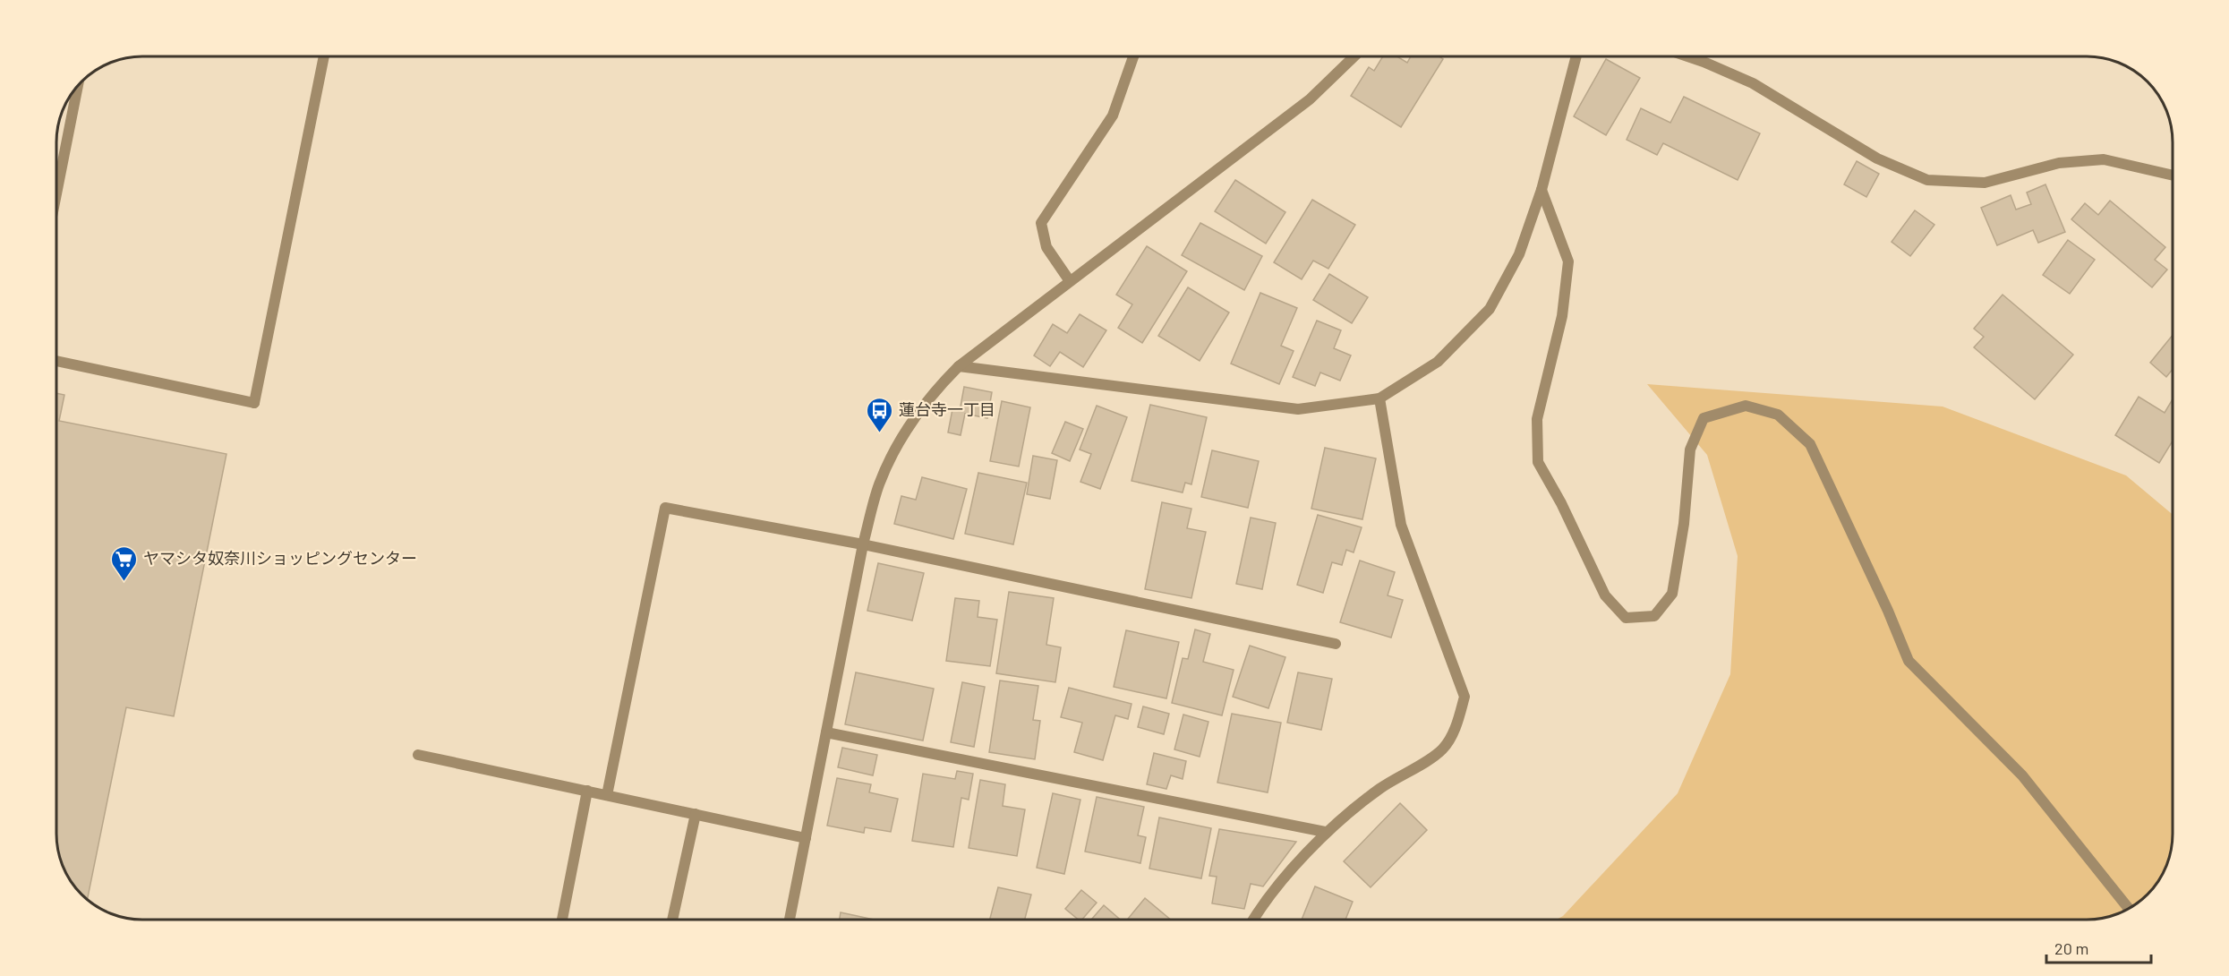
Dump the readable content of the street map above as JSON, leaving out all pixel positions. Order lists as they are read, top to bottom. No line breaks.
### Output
{"places":{"bus stop":["蓮台寺一丁目"],"supermarket":["ヤマシタ奴奈川ショッピングセンター"]},"scale_bar":"20 m"}
